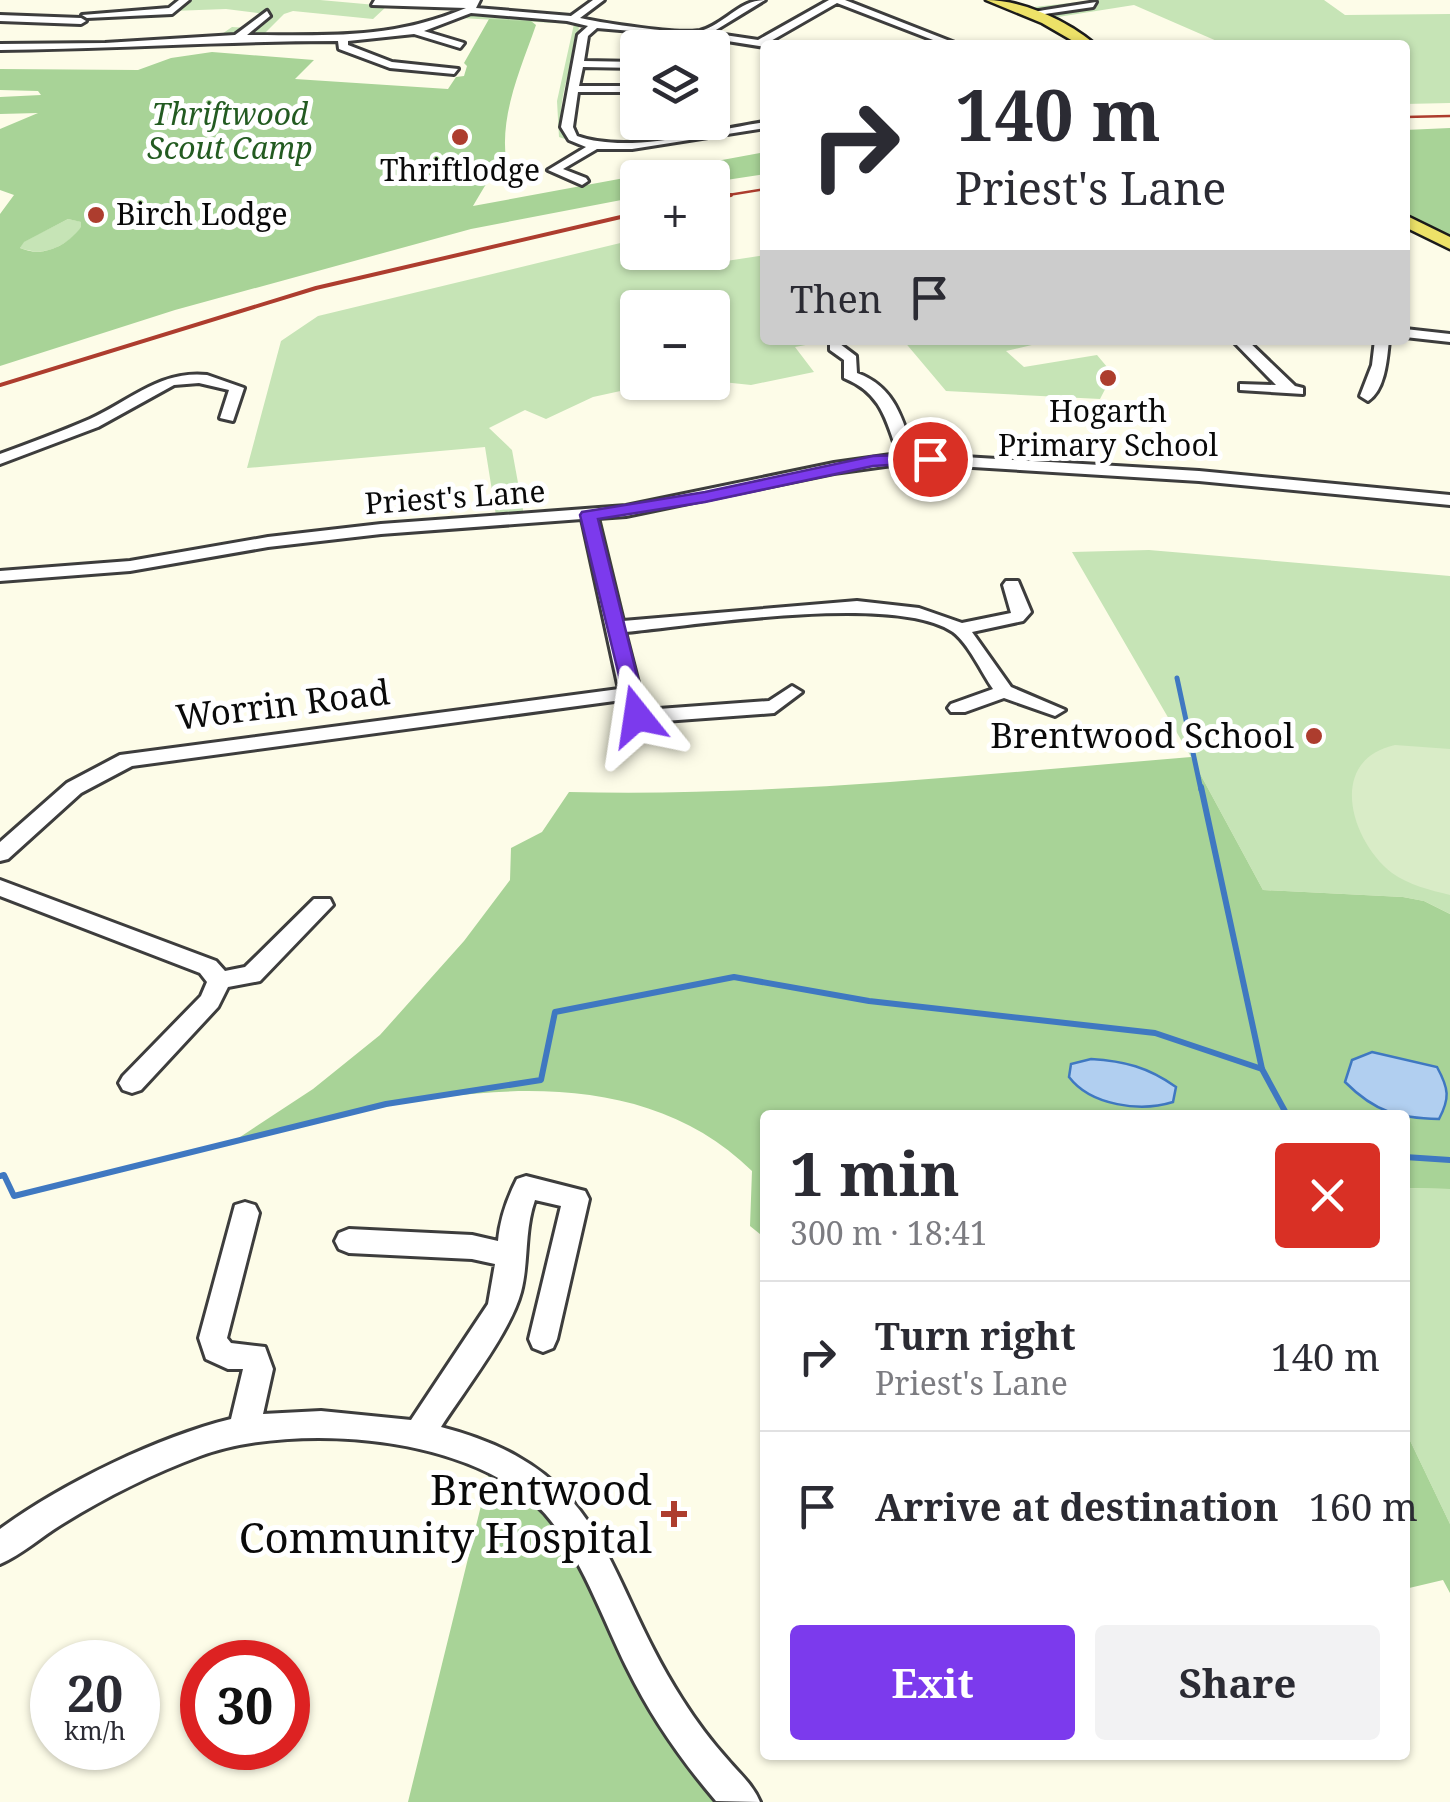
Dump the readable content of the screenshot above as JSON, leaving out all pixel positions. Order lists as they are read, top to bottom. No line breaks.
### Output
{"streets":{"street":["Priest's Lane","Worrin Road"]},"parks":["Thriftwood Scout Camp"],"places":{"other":["Thriftlodge","Birch Lodge","Hogarth Primary School","Brentwood School"],"health":["Brentwood Community Hospital"]},"page":{"map_buttons":["+","−"],"turn":["140 m","Priest's Lane"],"then":"Then","heading":["1 min","300 m · 18:41"],"list":[{"name":"Turn right","note":"Priest's Lane","value":"140 m"},{"name":"Arrive at destination","value":"160 m"}],"buttons":["Exit","Share"],"speed":"20 km/h","limit":"30"}}
